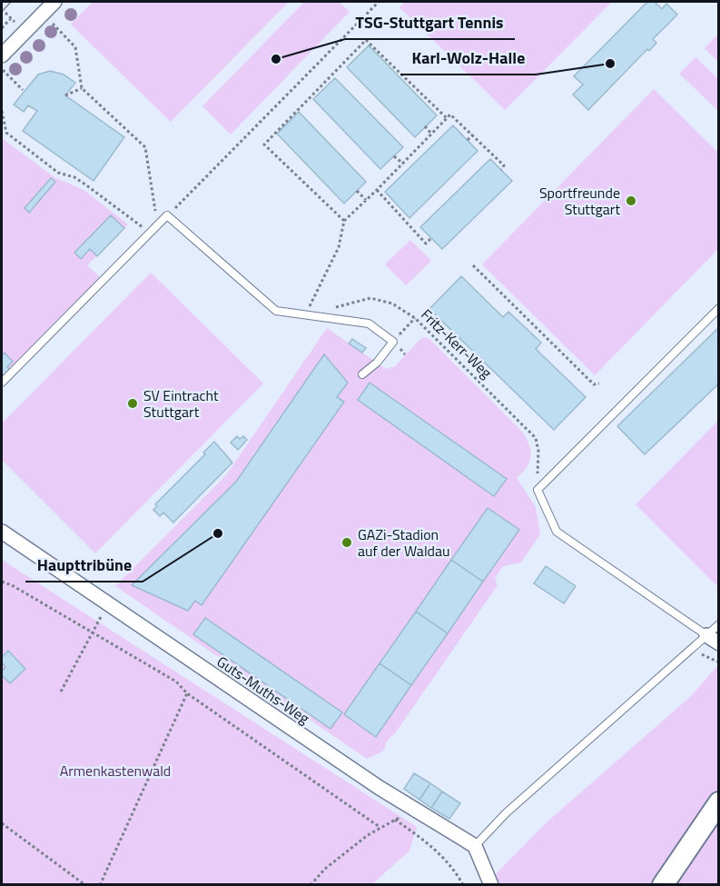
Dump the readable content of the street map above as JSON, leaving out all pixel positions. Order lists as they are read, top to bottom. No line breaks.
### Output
{"streets":{"street":["Guts-Muths-Weg"],"path":["Fritz-Kerr-Weg"]},"parks":["Armenkastenwald"],"places":["TSG-Stuttgart Tennis","Karl-Wolz-Halle","Sportfreunde Stuttgart","SV Eintracht Stuttgart","Haupttribüne","GAZi-Stadion auf der Waldau"]}
